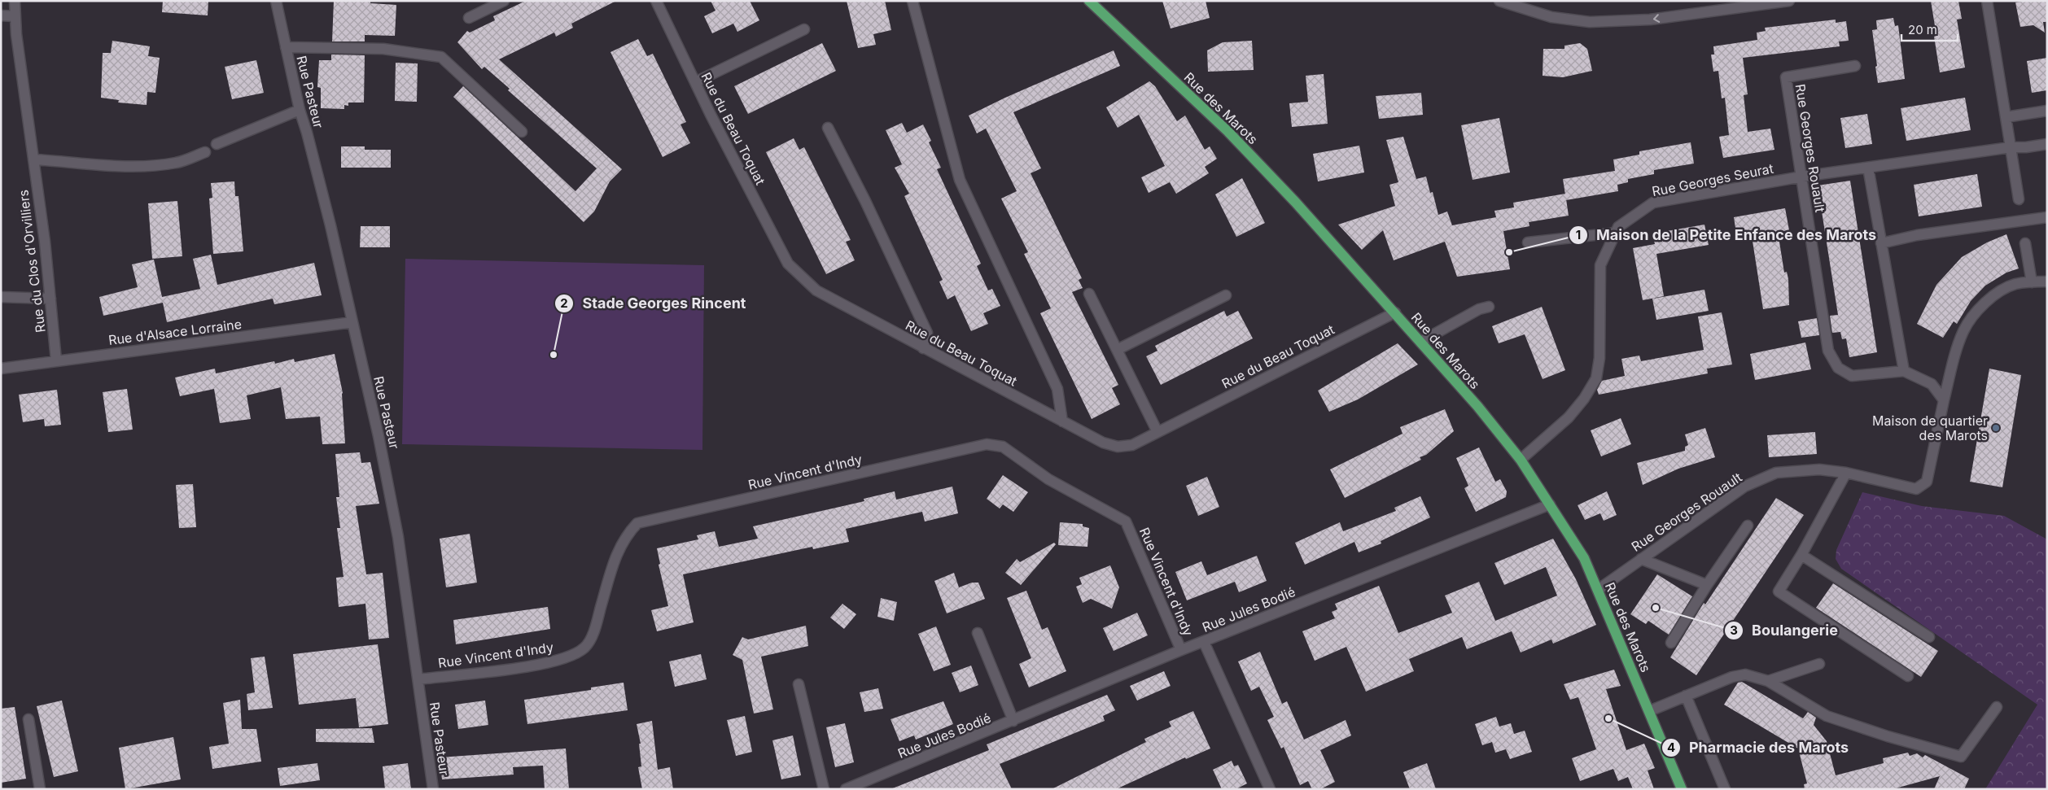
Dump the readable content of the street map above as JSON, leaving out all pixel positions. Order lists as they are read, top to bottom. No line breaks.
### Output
{"streets":{"main road":["Rue des Marots"],"street":["Rue Pasteur","Rue du Beau Toquat","Rue Georges Rouault","Rue Georges Seurat","Rue du Clos d'Orvilliers","Rue d'Alsace Lorraine","Rue Vincent d'Indy","Rue Jules Bodié"]},"crossings":[["Rue Pasteur","Rue d'Alsace Lorraine"],["Rue Pasteur","Rue Vincent d'Indy"],["Rue des Marots","Rue du Beau Toquat"],["Rue des Marots","Rue Georges Rouault"],["Rue des Marots","Rue Georges Seurat"],["Rue des Marots","Rue Jules Bodié"],["Rue Georges Rouault","Rue Georges Seurat"],["Rue du Clos d'Orvilliers","Rue d'Alsace Lorraine"],["Rue Vincent d'Indy","Rue Jules Bodié"]],"places":["Maison de la Petite Enfance des Marots","Stade Georges Rincent","Maison de quartier des Marots","Boulangerie","Pharmacie des Marots"],"scale_bar":"20 m"}
